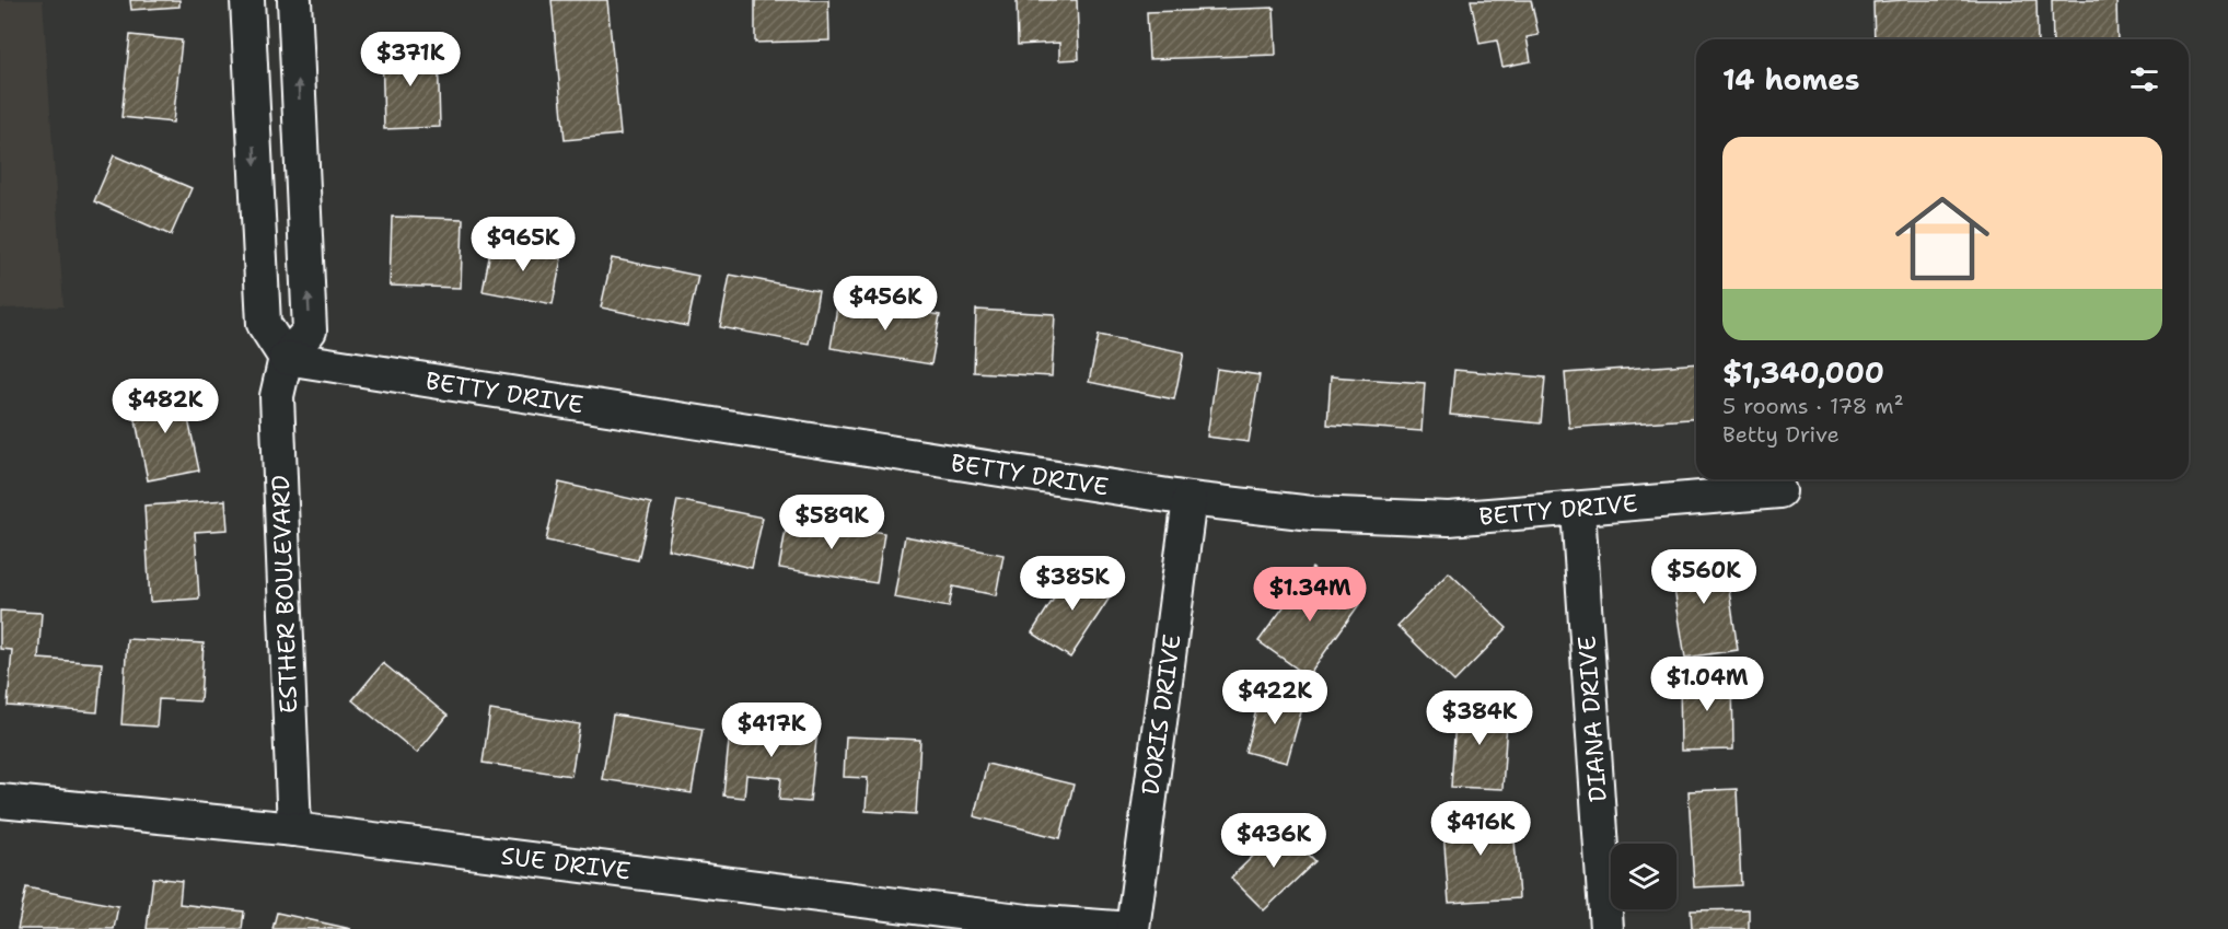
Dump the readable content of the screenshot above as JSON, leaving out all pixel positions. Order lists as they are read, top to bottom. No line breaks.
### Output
{"streets":{"street":["BETTY DRIVE","ESTHER BOULEVARD","DORIS DRIVE","DIANA DRIVE","SUE DRIVE"]},"crossings":[["BETTY DRIVE","ESTHER BOULEVARD"],["BETTY DRIVE","DORIS DRIVE"],["BETTY DRIVE","DIANA DRIVE"],["ESTHER BOULEVARD","SUE DRIVE"],["DORIS DRIVE","SUE DRIVE"]],"page":{"price":["$371K","$965K","$456K","$482K","$589K","$560K","$385K","$1.34M","$1.04M","$422K","$384K","$417K","$416K","$436K"],"heading":"14 homes","list":[{"name":"$1,340,000","note":"5 rooms · 178 m² · Betty Drive"}]}}
